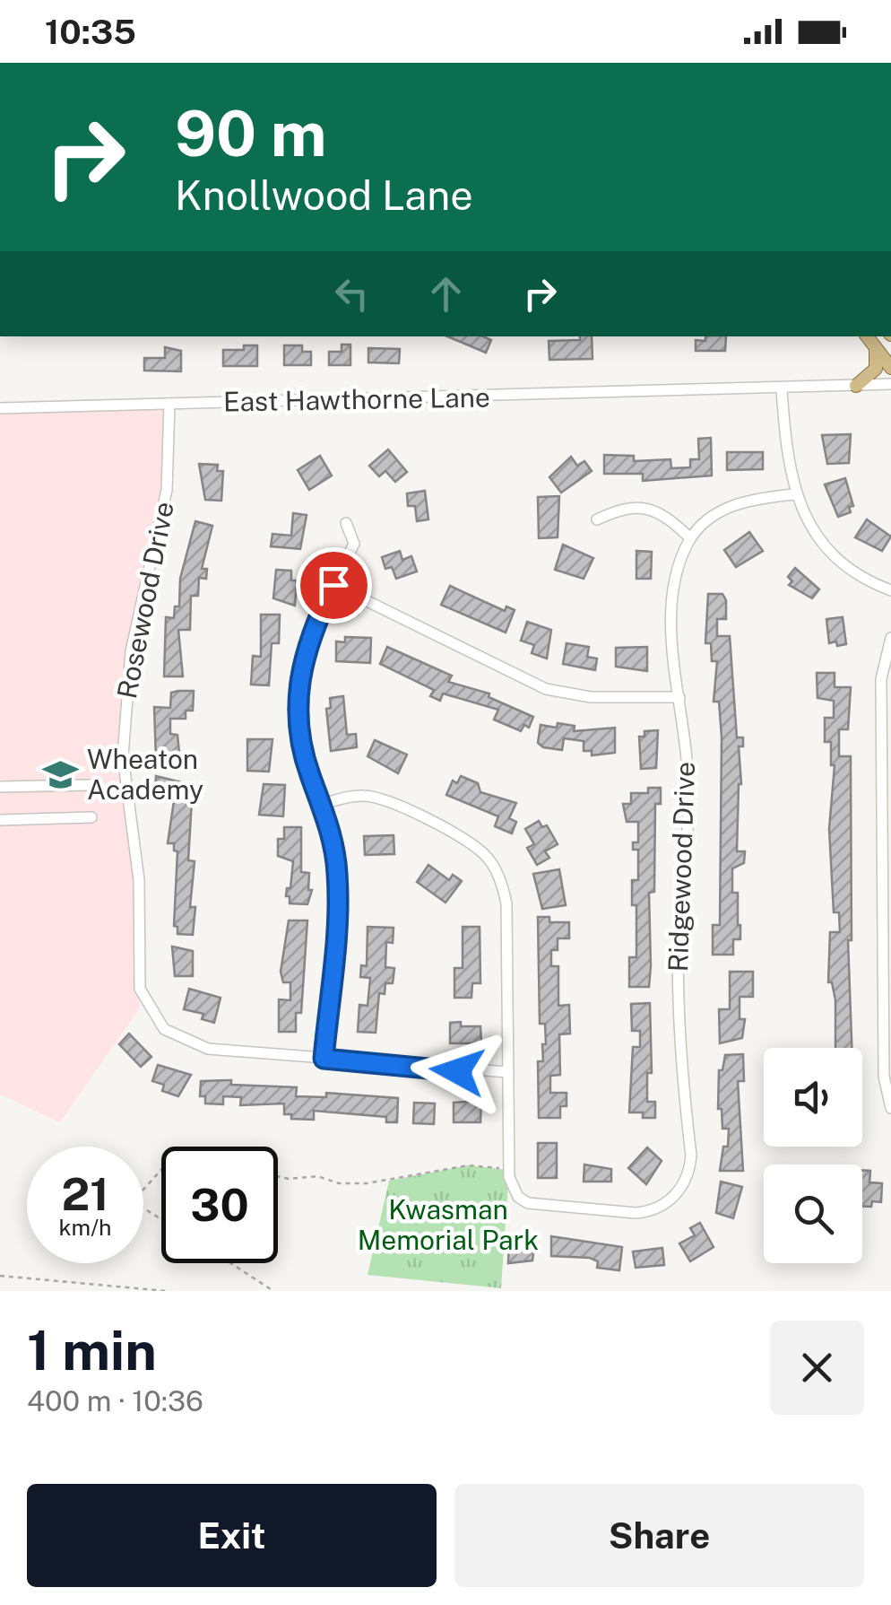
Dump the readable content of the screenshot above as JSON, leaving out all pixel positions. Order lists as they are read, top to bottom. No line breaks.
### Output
{"streets":{"street":["East Hawthorne Lane","Rosewood Drive","Ridgewood Drive"]},"crossings":[["East Hawthorne Lane","Rosewood Drive"]],"parks":["Kwasman Memorial Park"],"places":{"school or university":["Wheaton Academy"]},"page":{"status":"10:35","turn":["90 m","Knollwood Lane"],"speed":"21 km/h","limit":"30","heading":["1 min","400 m · 10:36"],"buttons":["Exit","Share"]}}
